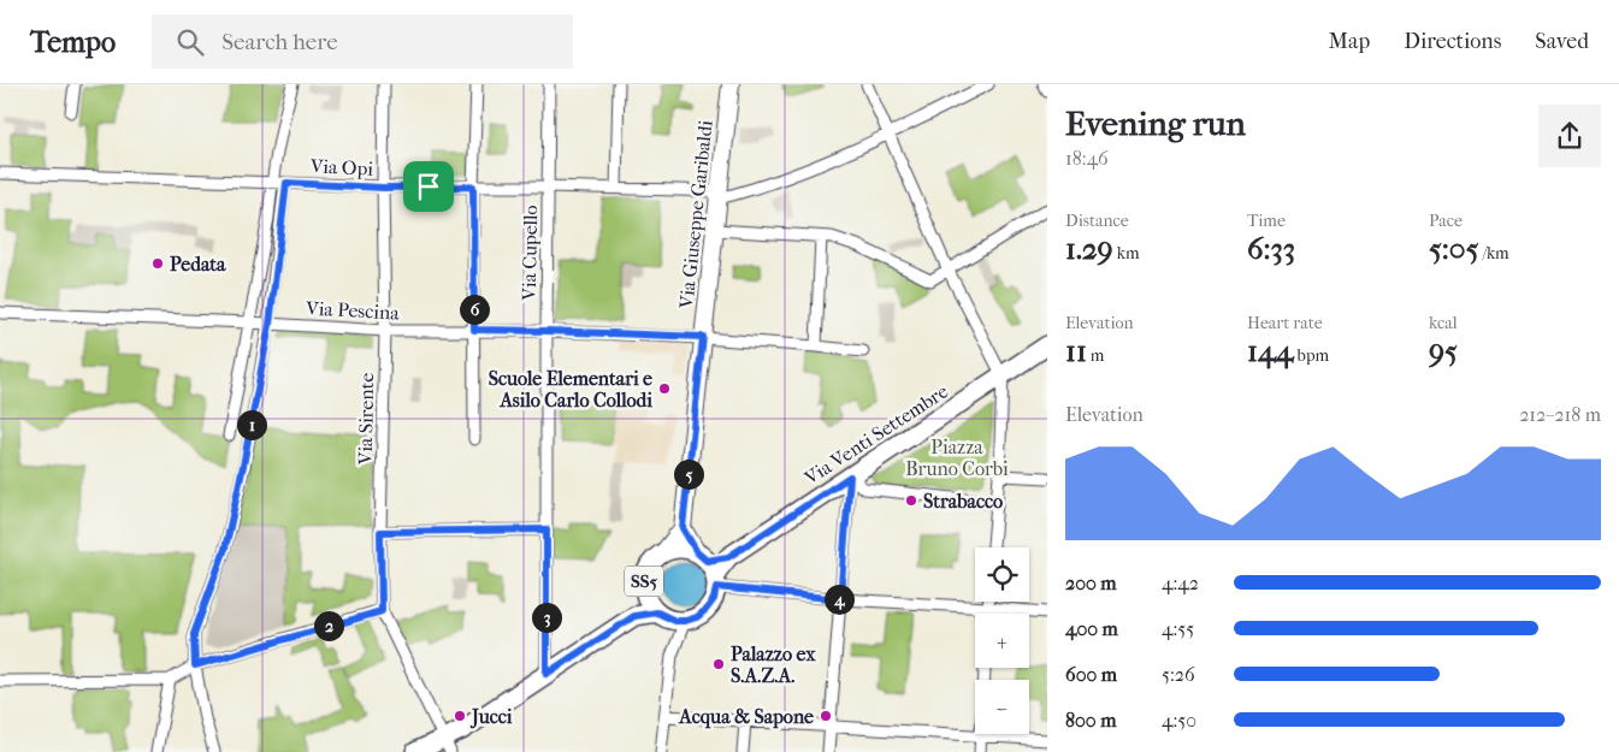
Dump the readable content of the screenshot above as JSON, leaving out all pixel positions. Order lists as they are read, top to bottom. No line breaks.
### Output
{"streets":{"main road":["Via Venti Settembre","SS5"],"street":["Via Opi","Via Giuseppe Garibaldi","Via Cupello","Via Pescina","Via Sirente"]},"crossings":[["Via Opi","Via Giuseppe Garibaldi"],["Via Opi","Via Cupello"],["Via Opi","Via Sirente"],["Via Giuseppe Garibaldi","Via Pescina"],["Via Cupello","Via Pescina"],["Via Cupello","SS5"],["Via Pescina","Via Sirente"],["Via Sirente","SS5"],["Via Venti Settembre","SS5"]],"parks":["Piazza Bruno Corbi"],"places":["Pedata","Scuole Elementari e Asilo Carlo Collodi","Strabacco","Palazzo ex S.A.Z.A.","Jucci","Acqua & Sapone"],"page":{"header":"Tempo","search":"Search here","nav":["Map","Directions","Saved"],"heading":["Evening run","18:46"],"stats":[["Distance","1.29 km"],["Time","6:33"],["Pace","5:05 /km"],["Elevation","11 m"],["Heart rate","144 bpm"],["kcal","95"]],"pins":["6","1","5","4","3","2"],"chart":["Elevation","212–218 m"],"map_buttons":["+","−"],"list":[{"name":"200 m","note":"4:42"},{"name":"400 m","note":"4:55"},{"name":"600 m","note":"5:26"},{"name":"800 m","note":"4:50"}]}}
